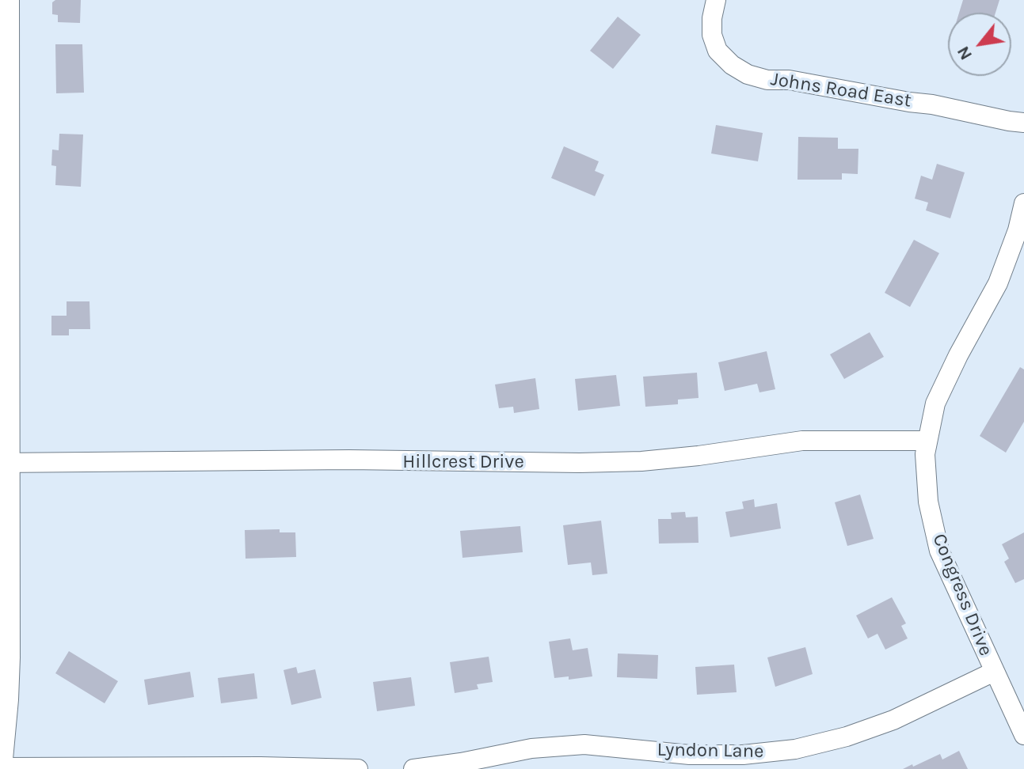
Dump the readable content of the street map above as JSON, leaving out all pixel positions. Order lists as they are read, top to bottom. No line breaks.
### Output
{"streets":{"street":["Johns Road East","Hillcrest Drive","Congress Drive","Lyndon Lane"]},"crossings":[["Hillcrest Drive","Congress Drive"],["Congress Drive","Lyndon Lane"]],"north":"bottom left"}
